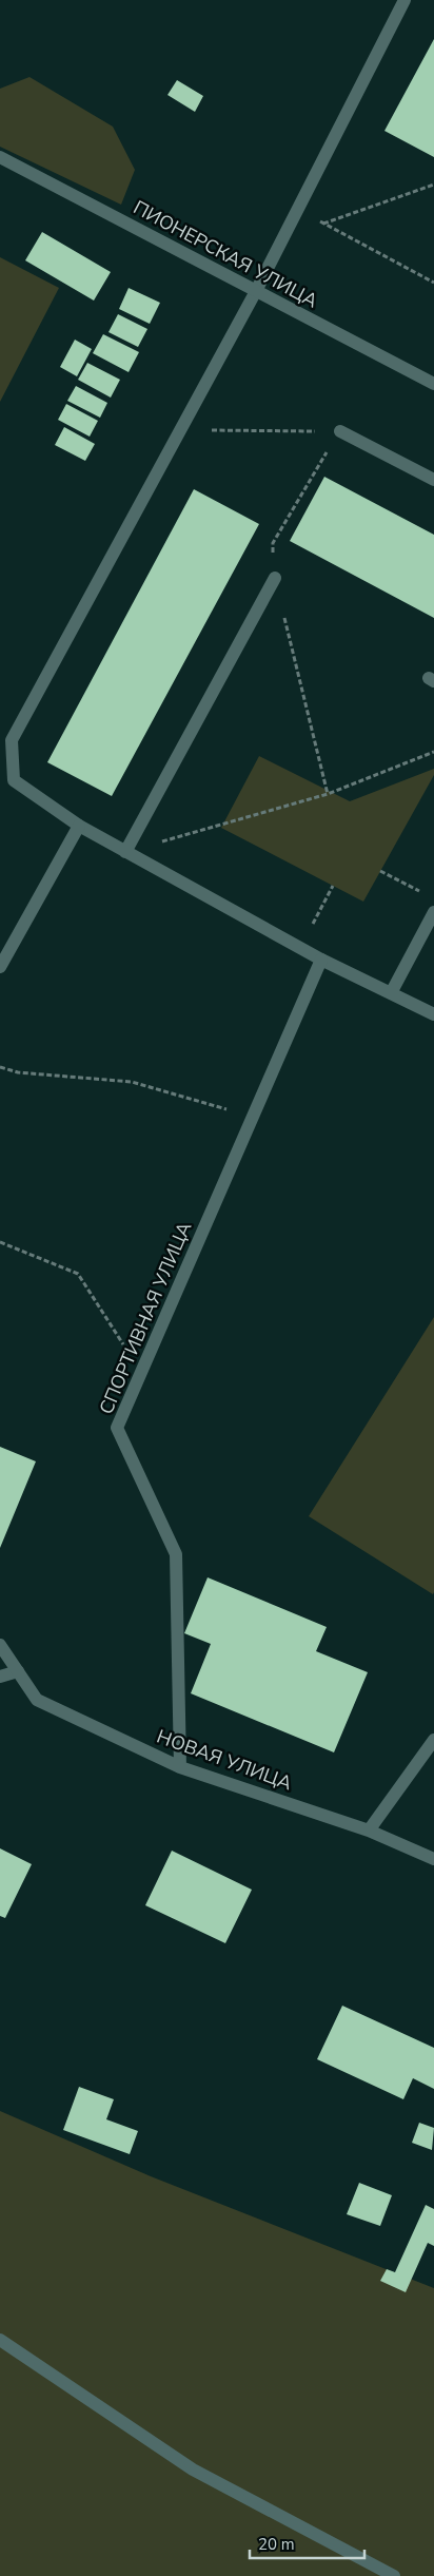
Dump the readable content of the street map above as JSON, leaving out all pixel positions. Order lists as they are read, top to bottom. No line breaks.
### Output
{"streets":{"street":["ПИОНЕРСКАЯ УЛИЦА","СПОРТИВНАЯ УЛИЦА","НОВАЯ УЛИЦА"]},"crossings":[["СПОРТИВНАЯ УЛИЦА","НОВАЯ УЛИЦА"]],"scale_bar":"20 m"}
